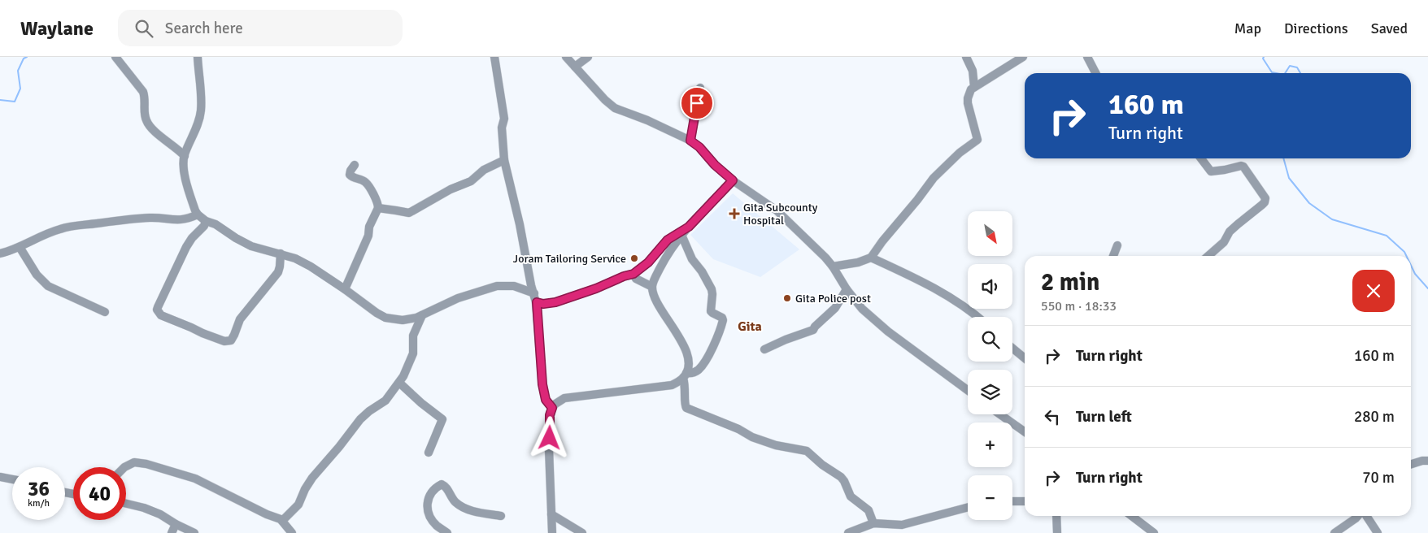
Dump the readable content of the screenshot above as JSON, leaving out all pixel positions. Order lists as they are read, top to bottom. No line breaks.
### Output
{"districts":["Gita"],"places":{"health":["Gita Subcounty Hospital"],"other":["Joram Tailoring Service","Gita Police post"]},"north":"bottom right","page":{"header":"Waylane","search":"Search here","nav":["Map","Directions","Saved"],"turn":["160 m","Turn right"],"map_buttons":["+","−"],"heading":["2 min","550 m · 18:33"],"list":[{"name":"Turn right","value":"160 m"},{"name":"Turn left","value":"280 m"},{"name":"Turn right","value":"70 m"}],"speed":"36 km/h","limit":"40"}}
